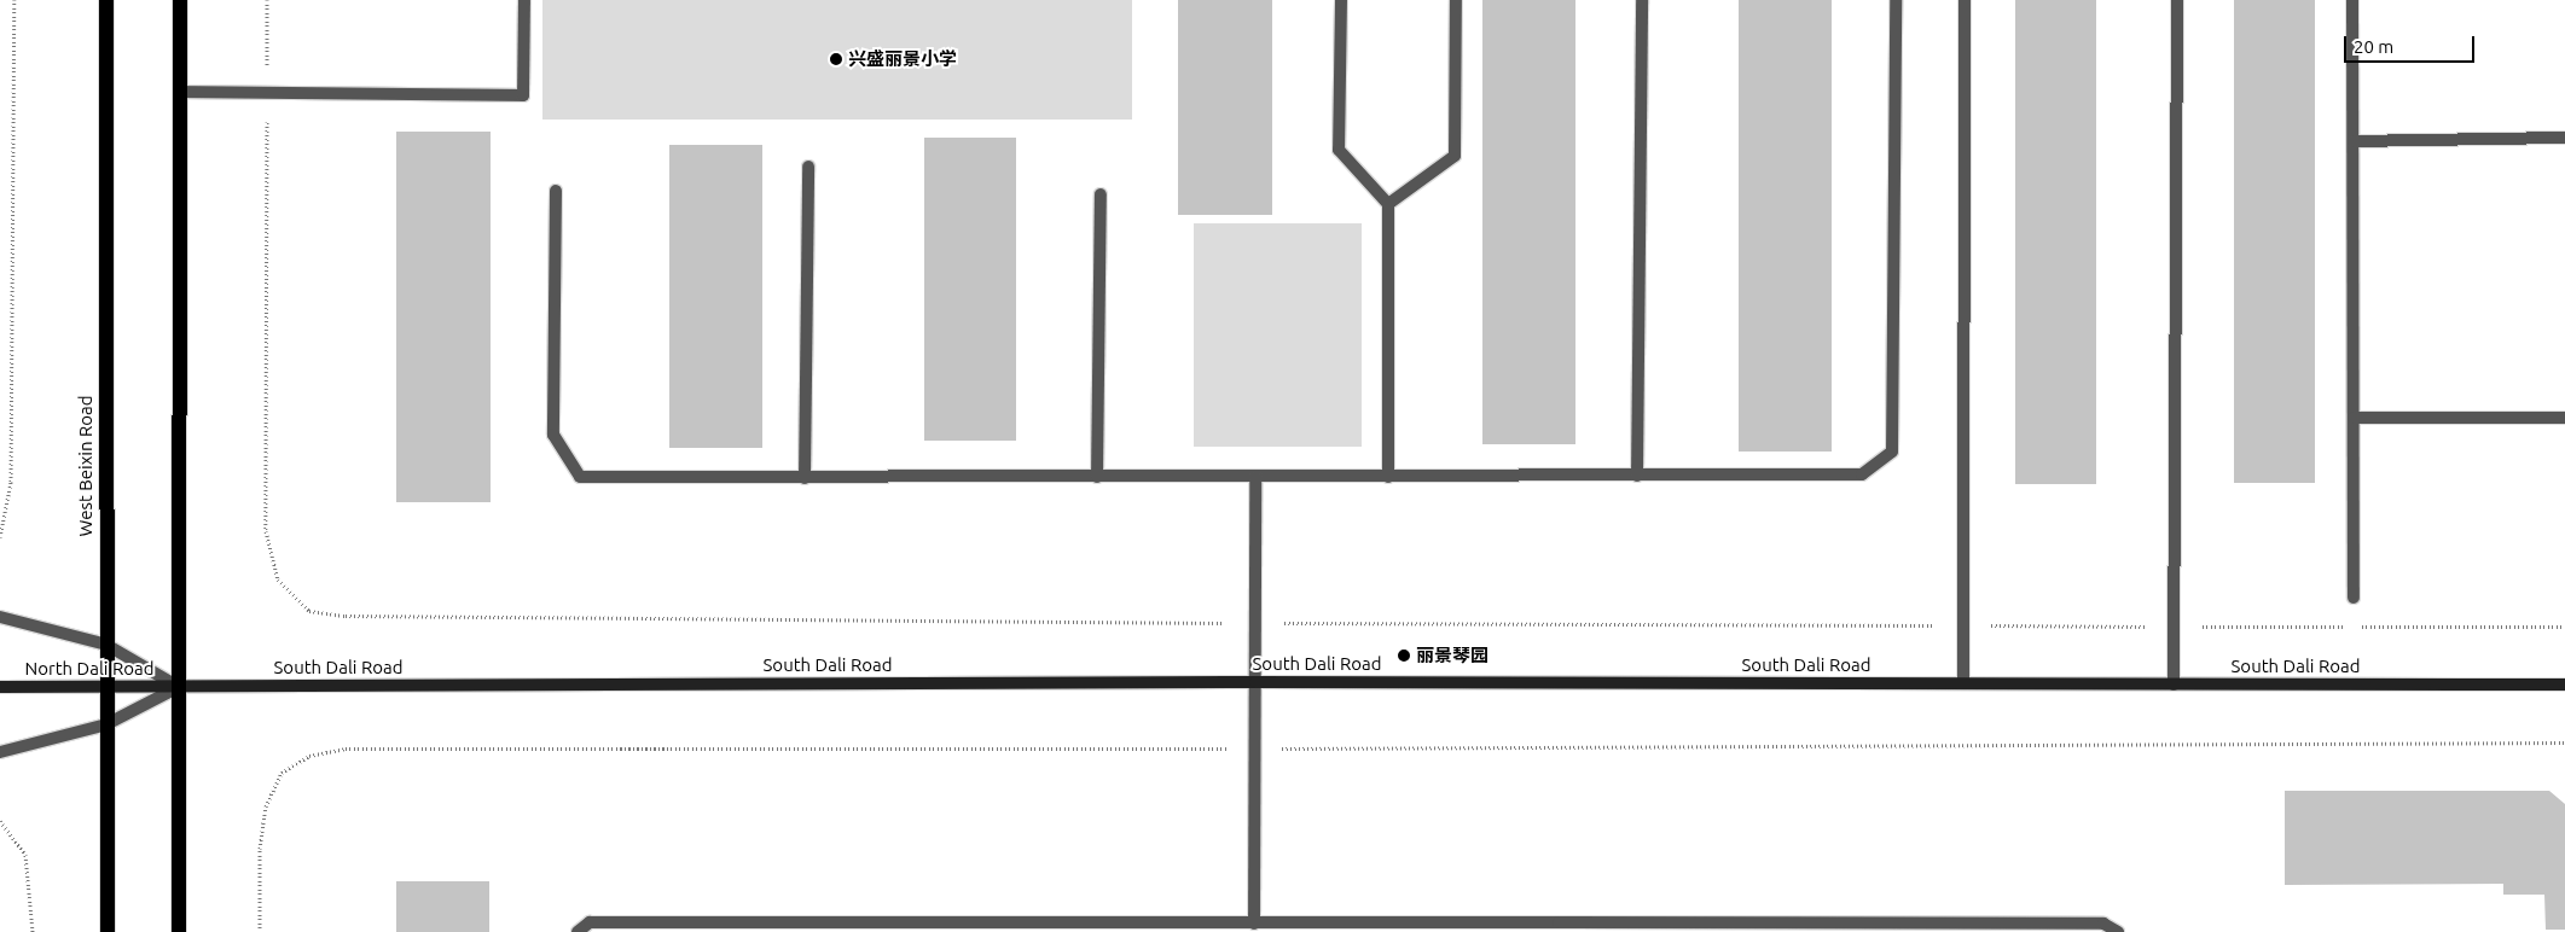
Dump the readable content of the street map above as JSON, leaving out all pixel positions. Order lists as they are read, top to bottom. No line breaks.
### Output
{"streets":{"main road":["West Beixin Road"],"street":["South Dali Road","North Dali Road"]},"crossings":[["West Beixin Road","North Dali Road"],["South Dali Road","North Dali Road"]],"places":["兴盛丽景小学","丽景琴园"],"scale_bar":"20 m"}
